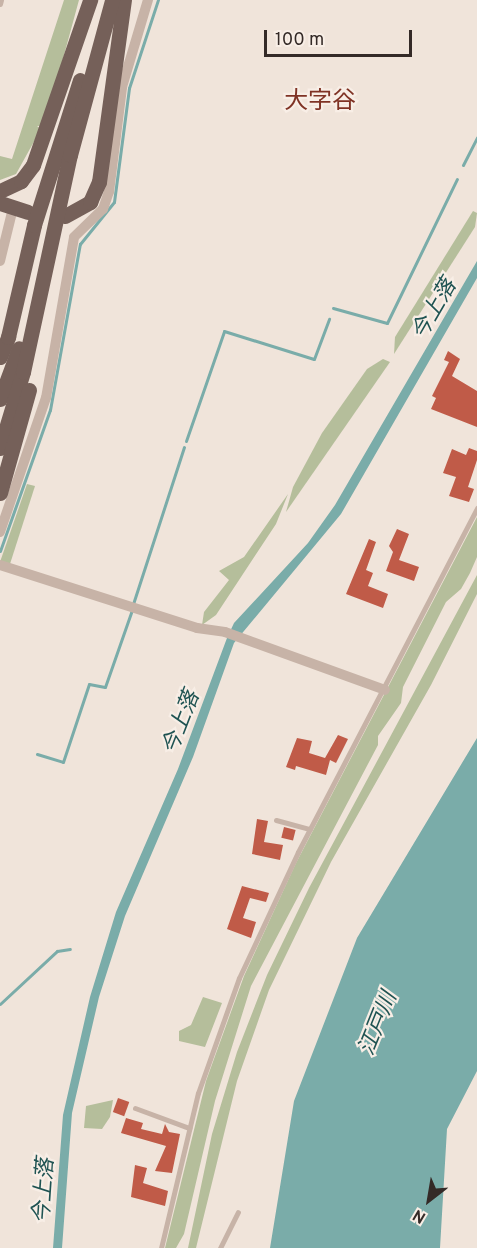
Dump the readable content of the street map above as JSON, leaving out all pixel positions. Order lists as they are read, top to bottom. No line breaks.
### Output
{"districts":["大字谷"],"water":["今上落","江戸川"],"scale_bar":"100 m","north":"bottom left"}
